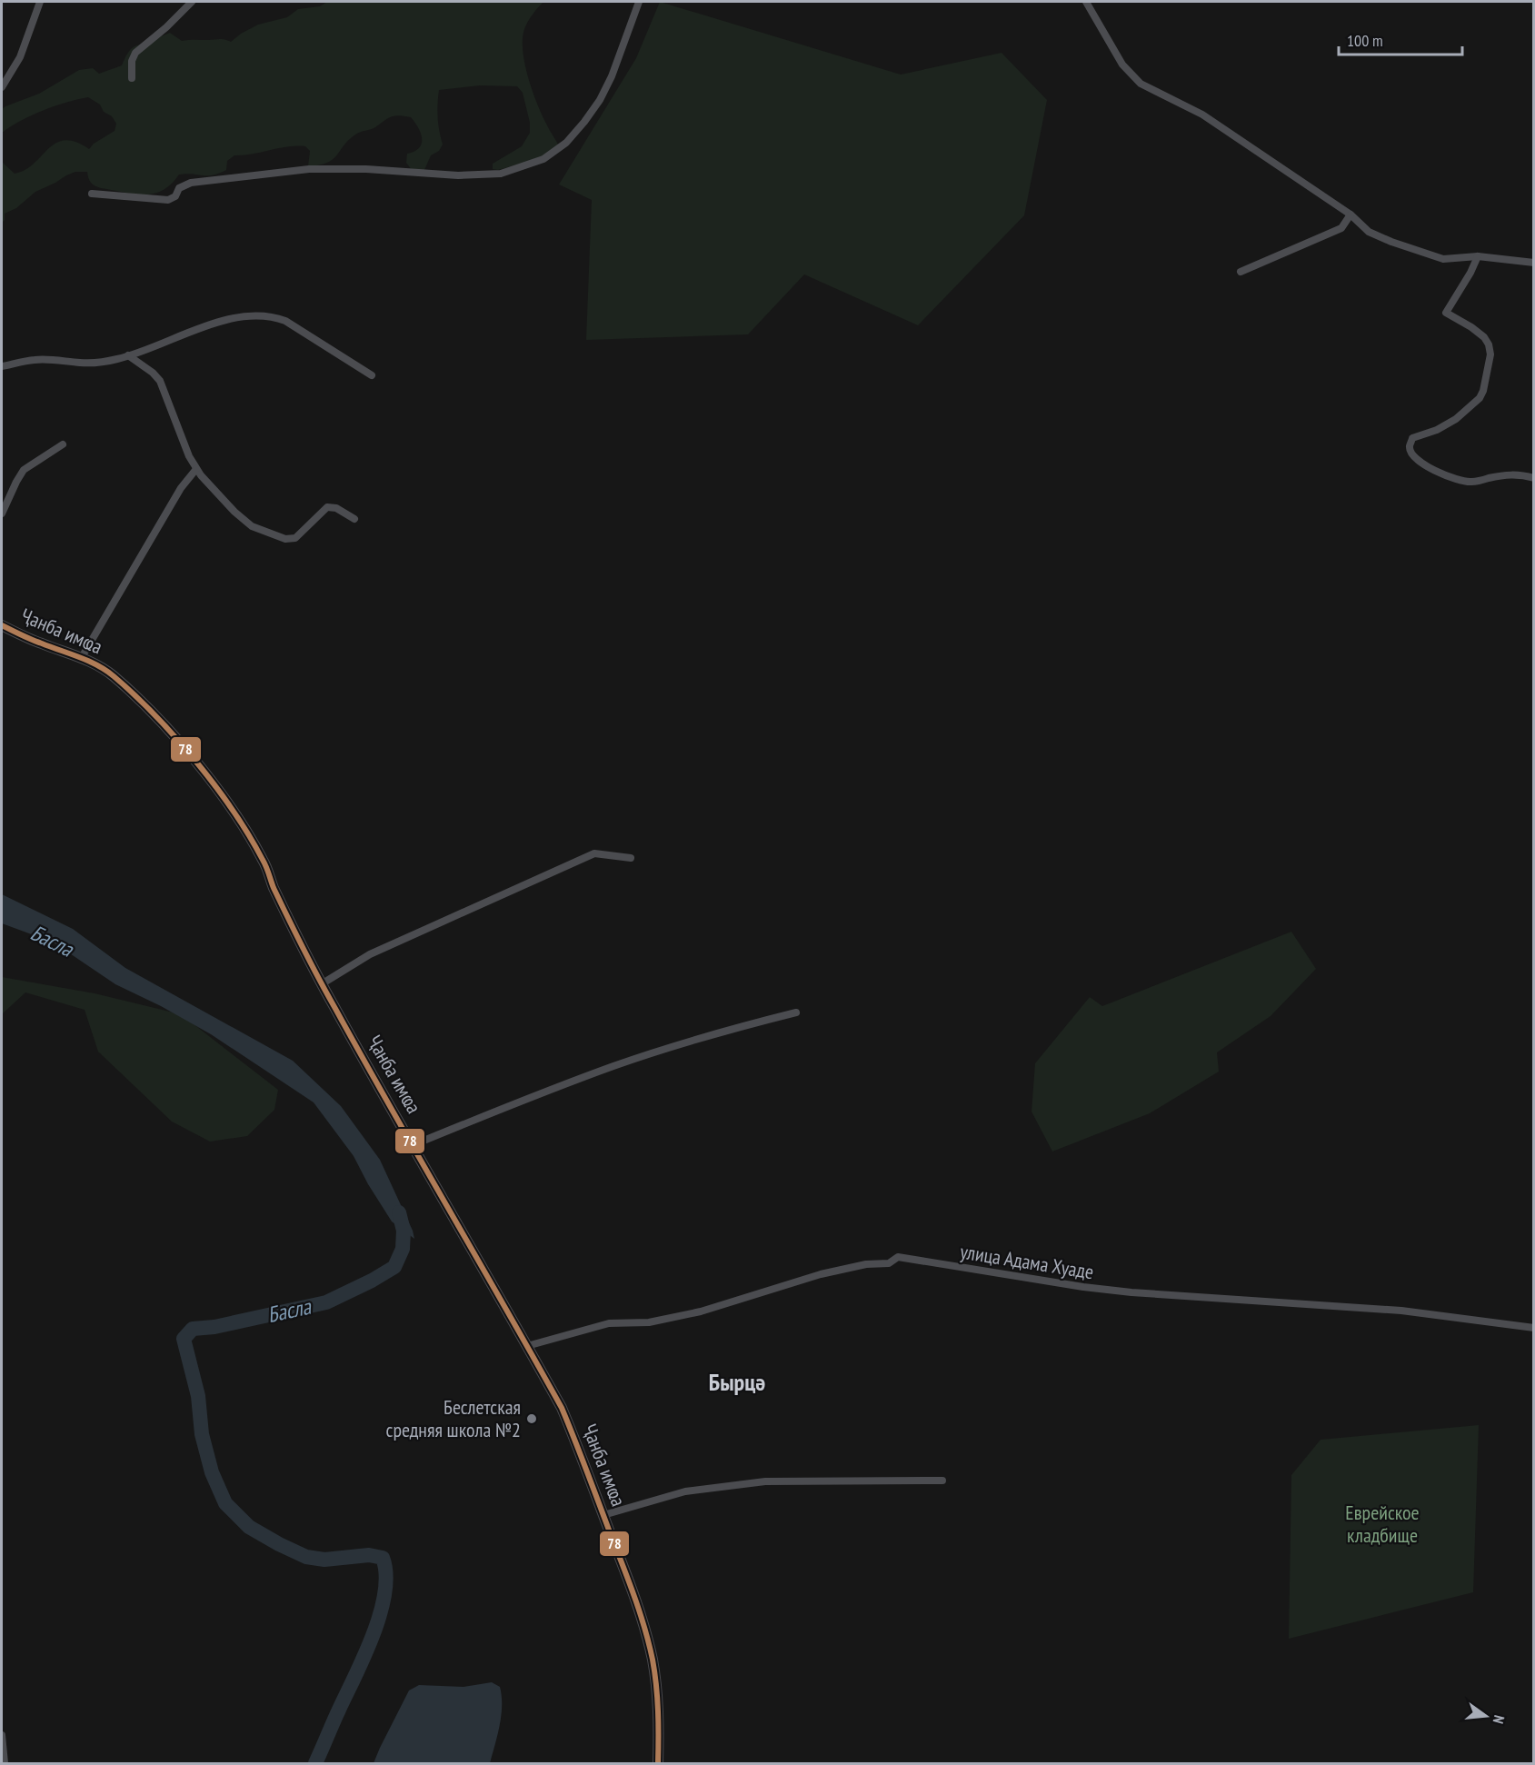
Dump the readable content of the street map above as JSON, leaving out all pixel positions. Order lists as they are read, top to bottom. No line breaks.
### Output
{"streets":{"street":["Ҷанба имҩа","улица Адама Хуаде"]},"crossings":[["Ҷанба имҩа","улица Адама Хуаде"]],"districts":["Бырцә"],"water":["Басла"],"parks":["Еврейское кладбище"],"places":["Беслетская средняя школа №2"],"lines":["transit line 78"],"scale_bar":"100 m","north":"right"}
